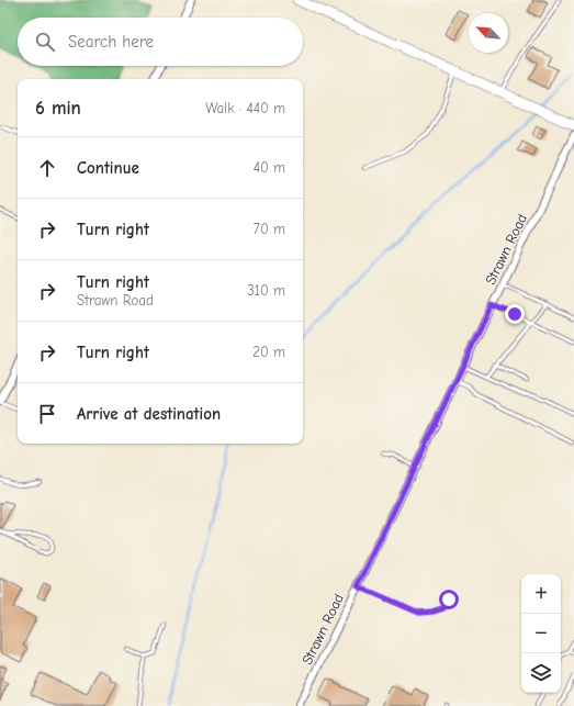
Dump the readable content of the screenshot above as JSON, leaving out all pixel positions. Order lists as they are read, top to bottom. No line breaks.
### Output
{"streets":{"street":["Strawn Road"]},"north":"top left","page":{"search":"Search here","heading":["6 min","Walk · 440 m"],"list":[["Continue","40 m"],["Turn right","70 m"],["Turn right","Strawn Road","310 m"],["Turn right","20 m"],"Arrive at destination"],"map_buttons":["+","−"]}}
